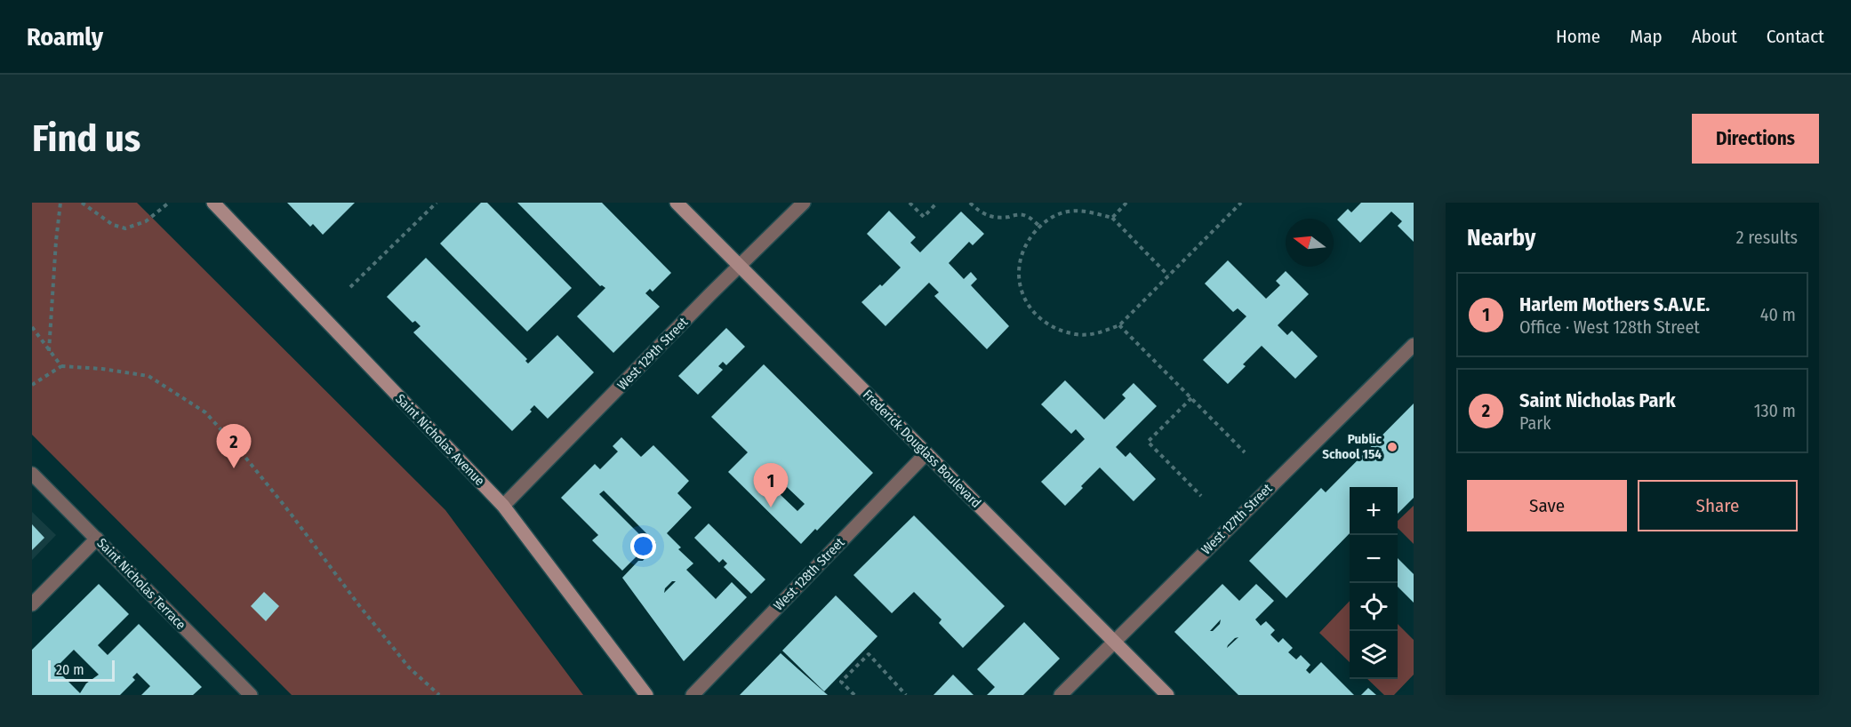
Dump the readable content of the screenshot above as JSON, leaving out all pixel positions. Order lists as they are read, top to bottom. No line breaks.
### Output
{"streets":{"main road":["Saint Nicholas Avenue","Frederick Douglass Boulevard"],"street":["West 129th Street","West 127th Street","West 128th Street","Saint Nicholas Terrace"]},"crossings":[["West 129th Street","Saint Nicholas Avenue"],["West 129th Street","Frederick Douglass Boulevard"],["Frederick Douglass Boulevard","West 127th Street"],["Frederick Douglass Boulevard","West 128th Street"]],"places":["Public School 154"],"scale_bar":"20 m","north":"left","page":{"header":"Roamly","nav":["Home","Map","About","Contact"],"buttons":["Directions",["Save","Share"]],"title":"Find us","heading":["Nearby","2 results"],"list":[{"mark":"1","name":"Harlem Mothers S.A.V.E.","note":"Office · West 128th Street","value":"40 m"},{"mark":"2","name":"Saint Nicholas Park","note":"Park","value":"130 m"}],"pins":["2","1"],"map_buttons":["+","−"],"scale":"20 m"}}
